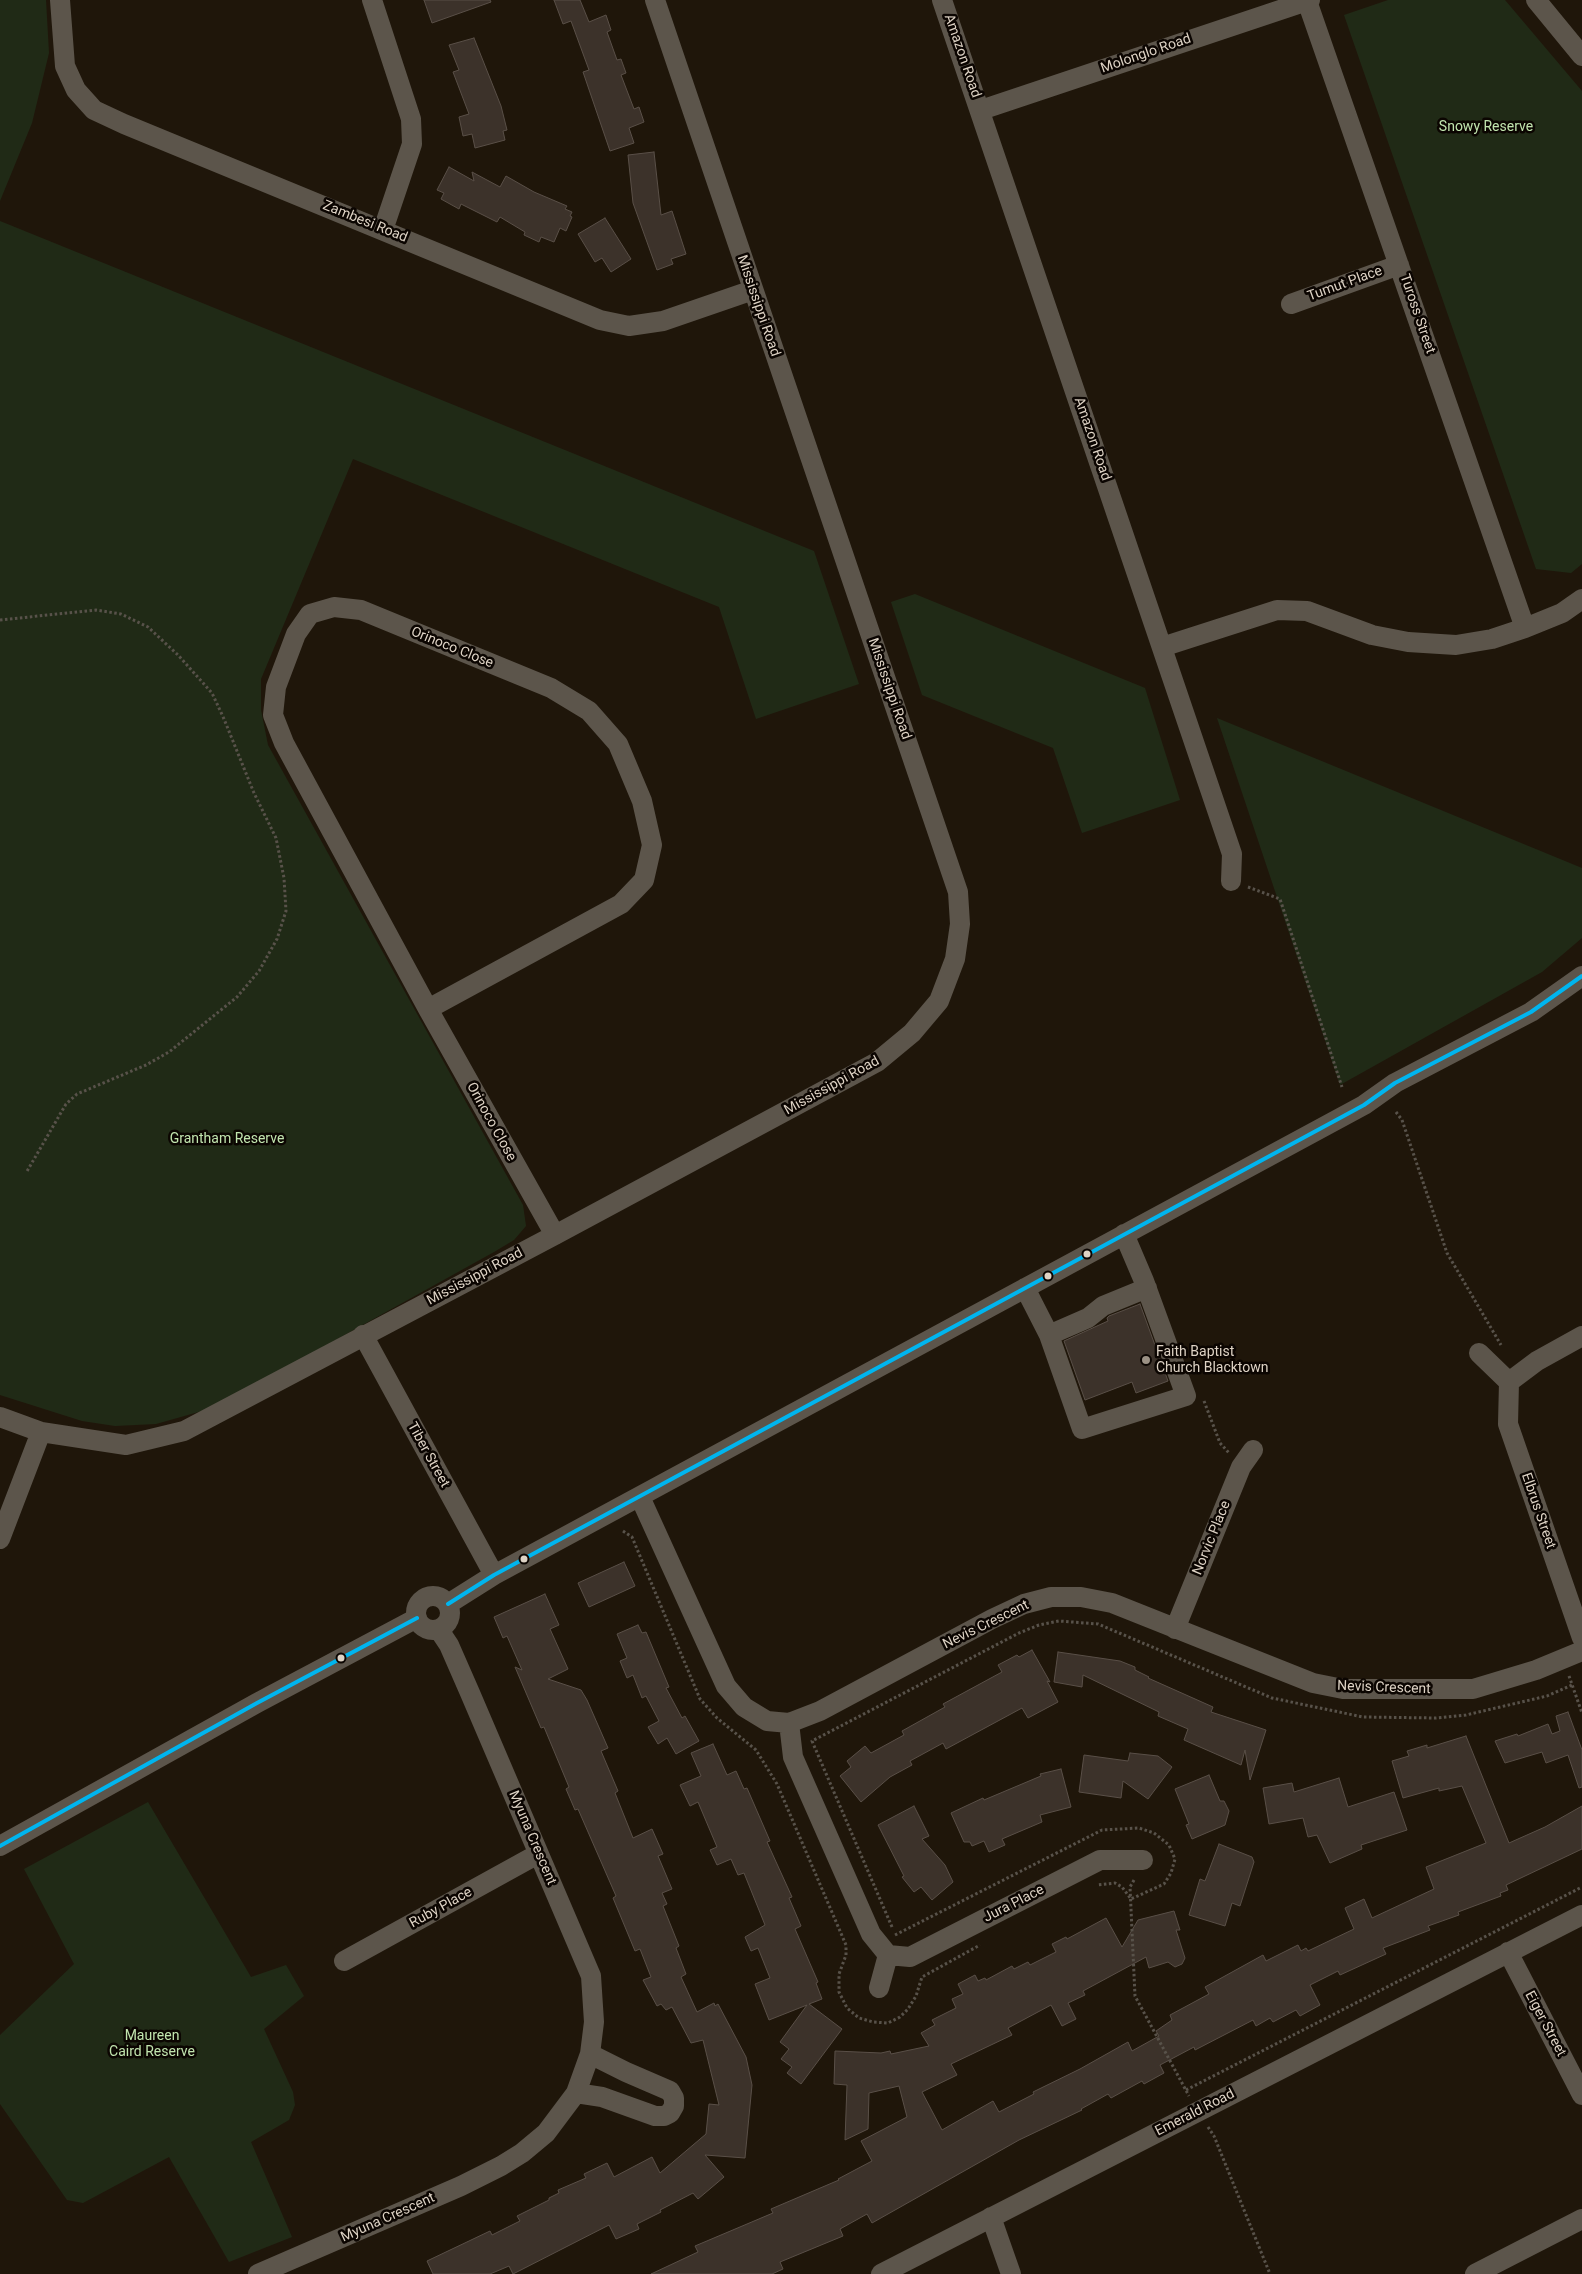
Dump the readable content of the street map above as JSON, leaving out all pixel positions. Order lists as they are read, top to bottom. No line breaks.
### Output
{"streets":{"street":["Molonglo Road","Amazon Road","Zambesi Road","Tumut Place","Mississippi Road","Tuross Street","Orinoco Close","Tiber Street","Elbrus Street","Norvic Place","Nevis Crescent","Myuna Crescent","Jura Place","Ruby Place","Eiger Street","Emerald Road"]},"crossings":[["Molonglo Road","Amazon Road"],["Molonglo Road","Tuross Street"],["Zambesi Road","Mississippi Road"],["Tumut Place","Tuross Street"],["Mississippi Road","Orinoco Close"],["Mississippi Road","Tiber Street"],["Norvic Place","Nevis Crescent"],["Myuna Crescent","Ruby Place"],["Eiger Street","Emerald Road"]],"parks":["Snowy Reserve","Grantham Reserve","Maureen Caird Reserve"],"places":["Faith Baptist Church Blacktown"]}
